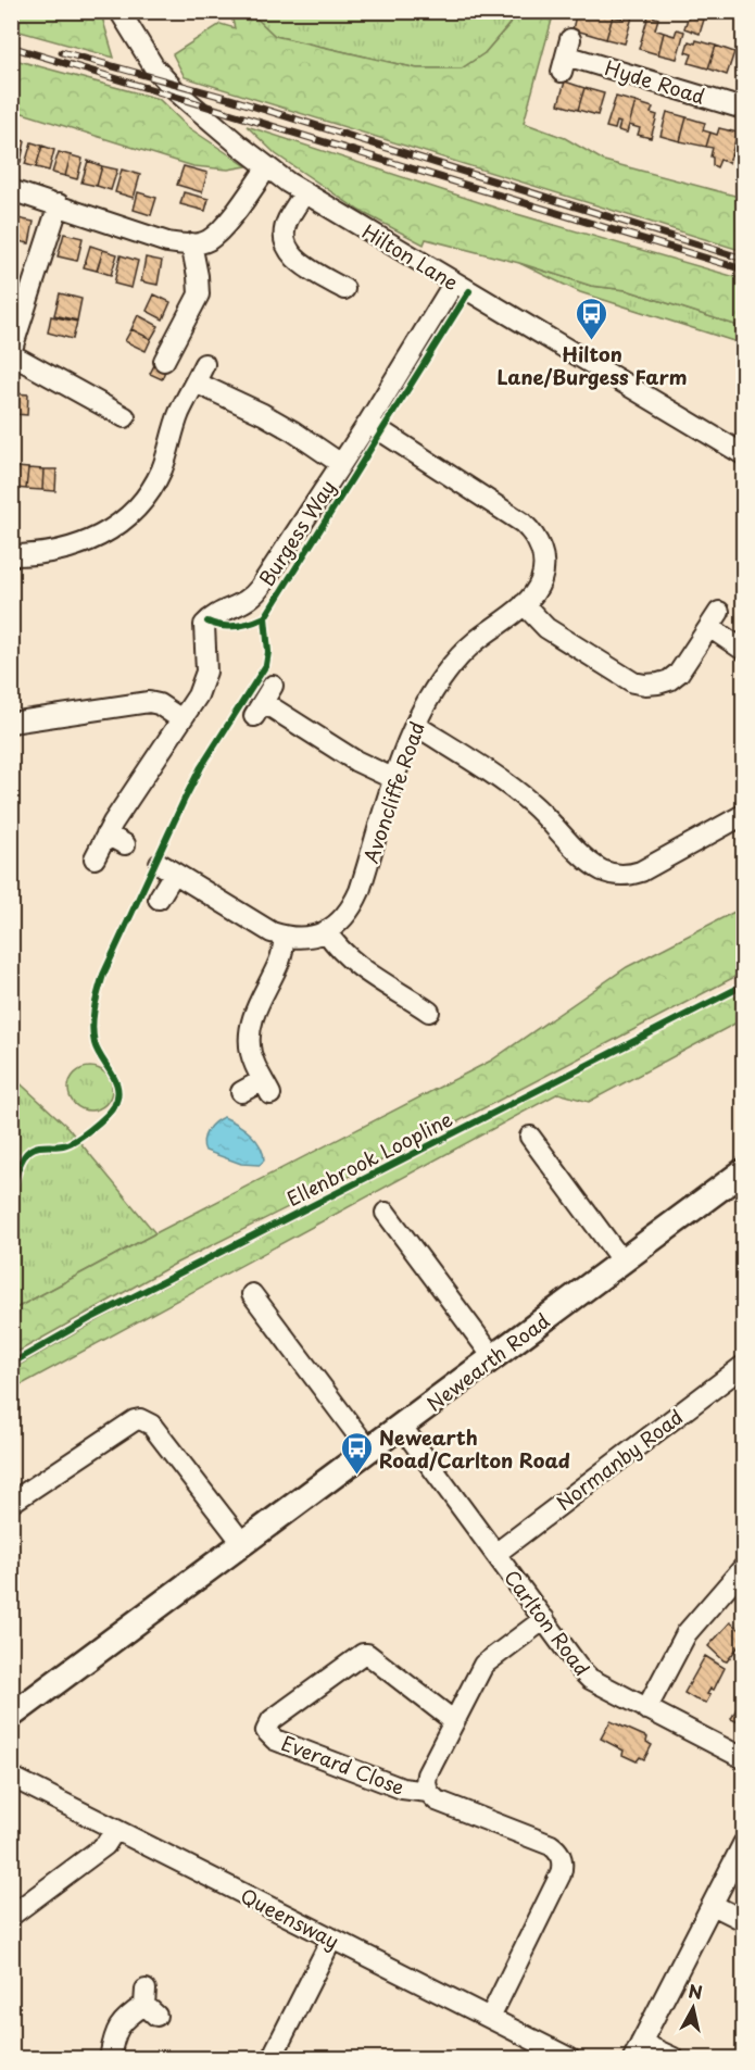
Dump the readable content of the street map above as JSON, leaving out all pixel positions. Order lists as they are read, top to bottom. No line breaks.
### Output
{"streets":{"main road":["Newearth Road"],"street":["Hyde Road","Hilton Lane","Burgess Way","Avoncliffe Road","Normanby Road","Carlton Road","Everard Close","Queensway"],"cycle path":["Ellenbrook Loopline"]},"crossings":[["Hilton Lane","Burgess Way"],["Burgess Way","Avoncliffe Road"],["Newearth Road","Carlton Road"],["Normanby Road","Carlton Road"],["Carlton Road","Everard Close"],["Everard Close","Queensway"]],"places":{"bus stop":["Hilton Lane/Burgess Farm","Newearth Road/Carlton Road"]},"north":"top"}
